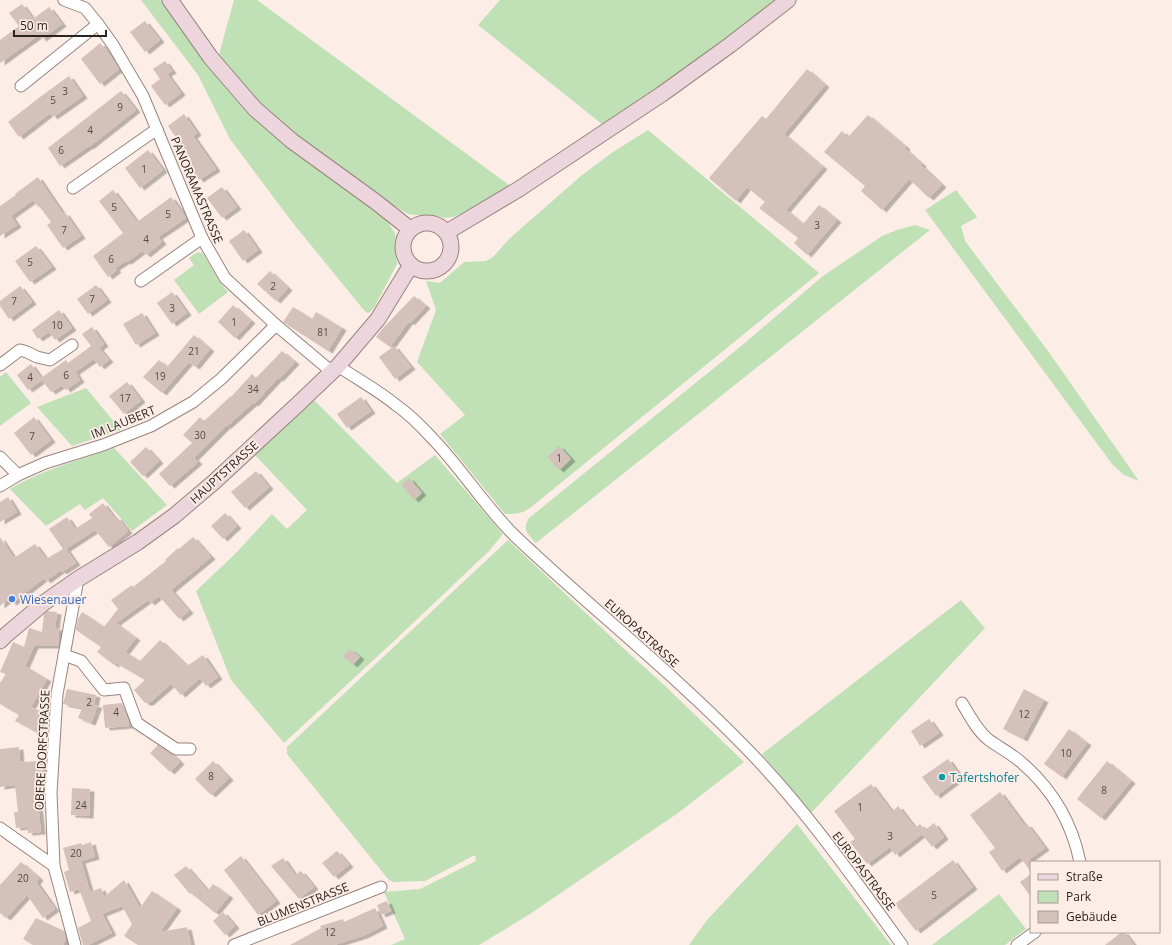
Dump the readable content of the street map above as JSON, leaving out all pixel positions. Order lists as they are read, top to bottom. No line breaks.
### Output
{"streets":{"street":["PANORAMASTRASSE","IM LAUBERT","HAUPTSTRASSE","EUROPASTRASSE","OBERE DORFSTRASSE","BLUMENSTRASSE"]},"crossings":[["PANORAMASTRASSE","IM LAUBERT"],["PANORAMASTRASSE","HAUPTSTRASSE"],["PANORAMASTRASSE","EUROPASTRASSE"],["HAUPTSTRASSE","EUROPASTRASSE"],["HAUPTSTRASSE","OBERE DORFSTRASSE"]],"places":["Wiesenauer","Tafertshofer"],"house_numbers":["3","5","9","4","6","1","5","5","3","7","4","6","5","2","7","7","3","1","10","81","21","6","19","4","34","17","30","7","1","2","4","12","10","8","8","24","1","3","20","20","5","12"],"legend":["Straße","Park","Gebäude"],"scale_bar":"50 m"}
